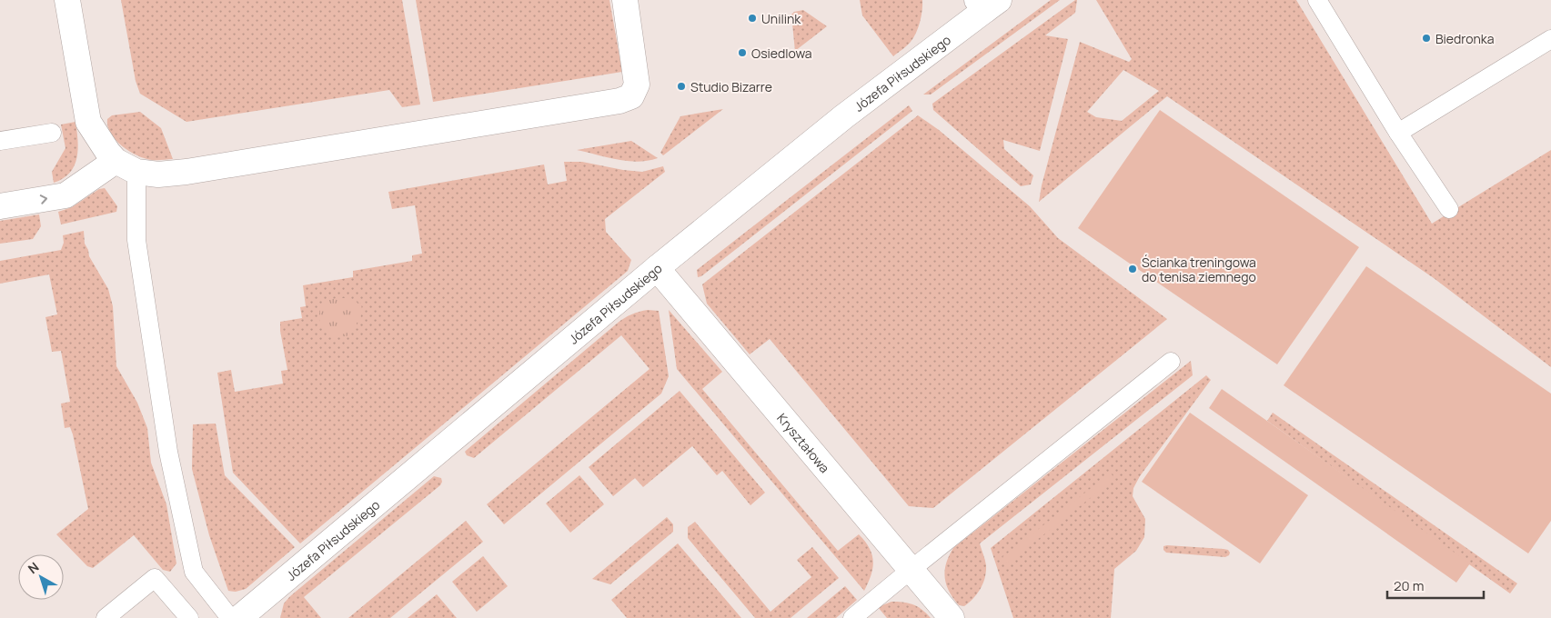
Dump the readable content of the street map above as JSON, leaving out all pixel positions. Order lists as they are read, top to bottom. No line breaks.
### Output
{"streets":{"street":["Józefa Piłsudskiego","Kryształowa"]},"crossings":[["Józefa Piłsudskiego","Kryształowa"]],"places":["Unilink","Biedronka","Osiedlowa","Studio Bizarre","Ścianka treningowa do tenisa ziemnego"],"scale_bar":"20 m","north":"top left"}
